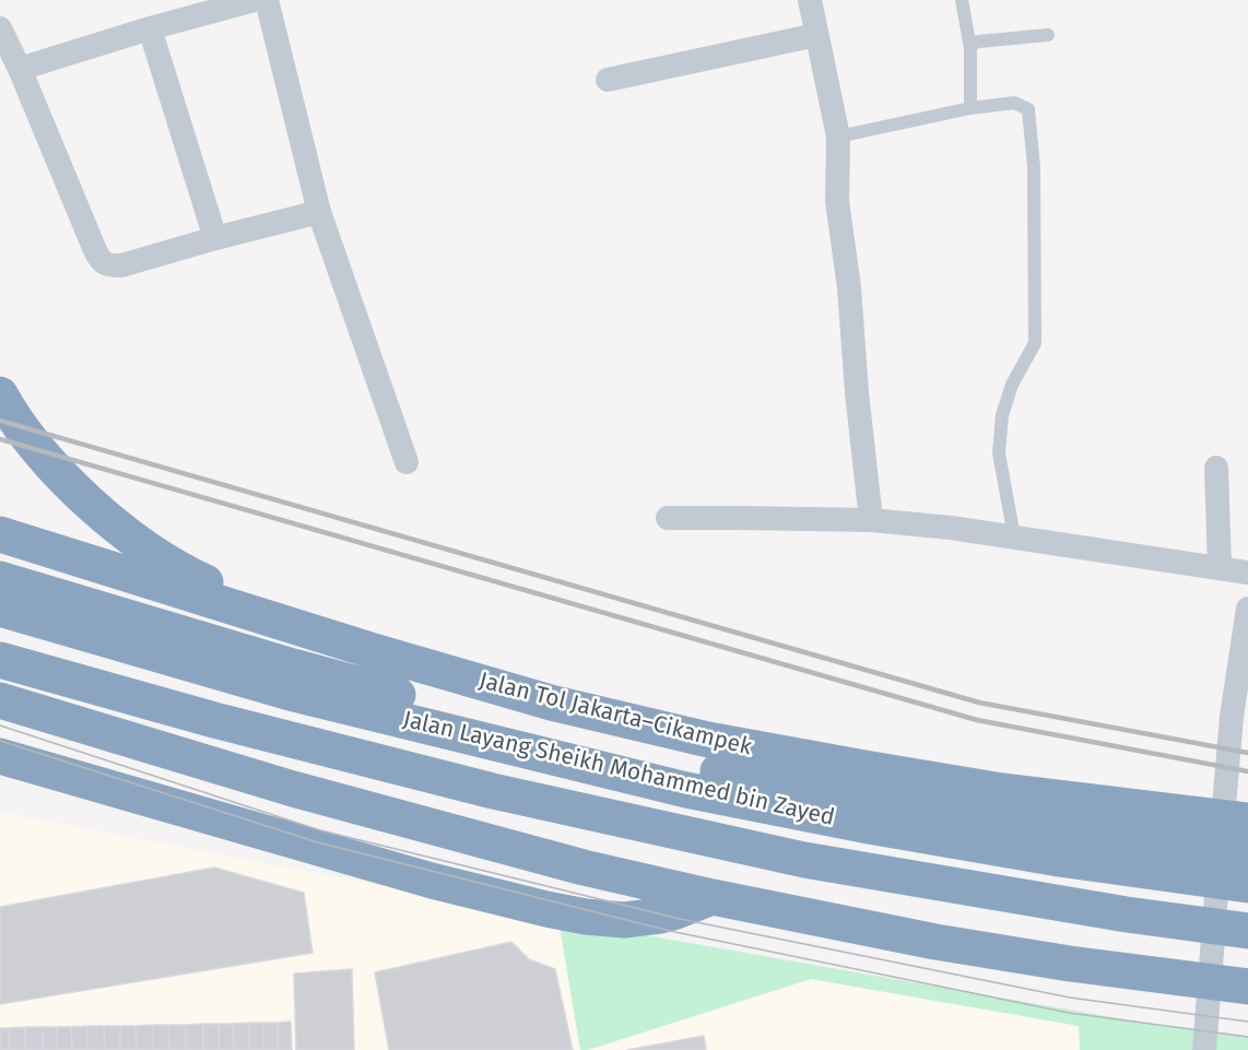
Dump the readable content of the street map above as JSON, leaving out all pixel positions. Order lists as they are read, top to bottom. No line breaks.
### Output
{"streets":{"highway":["Jalan Tol Jakarta–Cikampek","Jalan Layang Sheikh Mohammed bin Zayed"]}}
